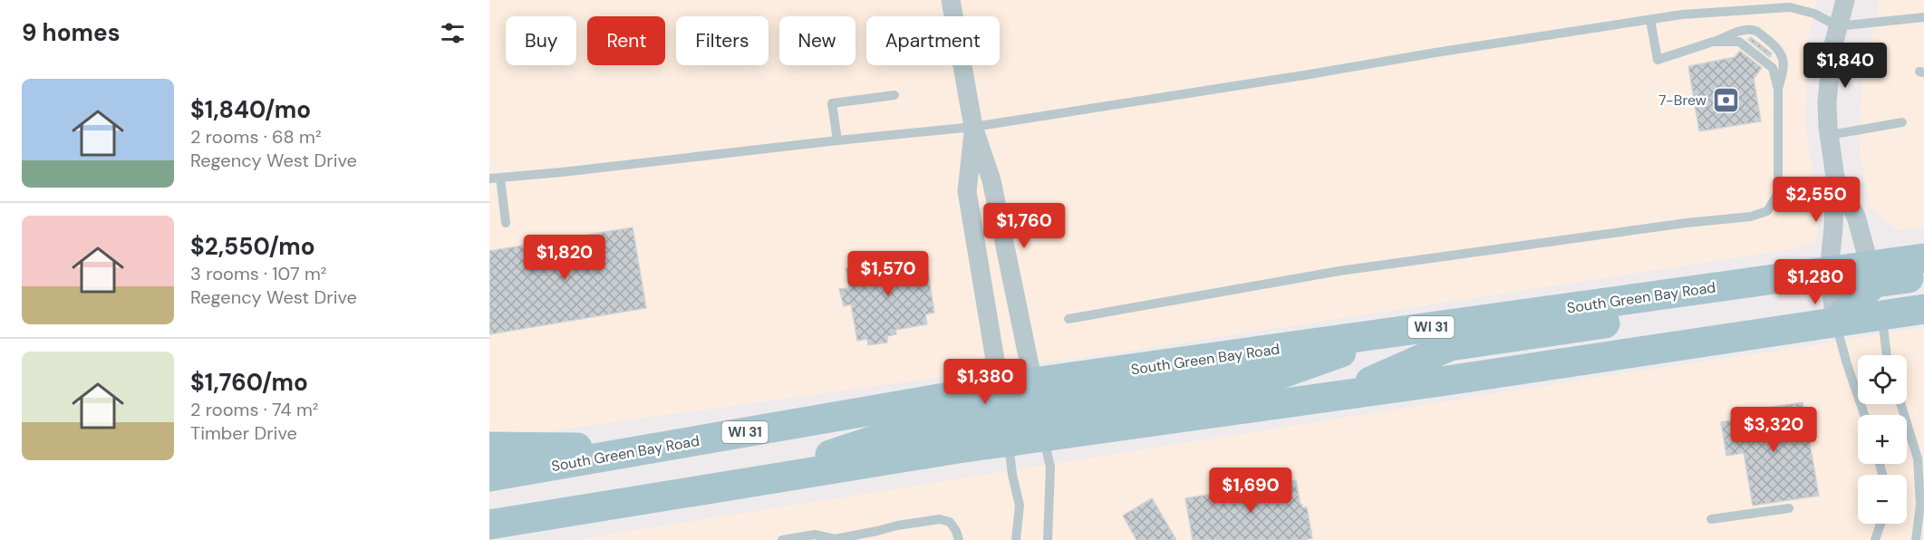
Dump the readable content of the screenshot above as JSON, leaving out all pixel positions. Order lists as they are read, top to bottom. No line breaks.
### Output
{"streets":{"main road":["South Green Bay Road","WI 31"]},"places":{"bank":["7-Brew"]},"page":{"heading":"9 homes","chip":["Buy","Rent","Filters","New","Apartment"],"price":["$1,840","$2,550","$1,760","$1,820","$1,570","$1,280","$1,380","$3,320","$1,690"],"list":[{"name":"$1,840/mo","note":"2 rooms · 68 m² · Regency West Drive"},{"name":"$2,550/mo","note":"3 rooms · 107 m² · Regency West Drive"},{"name":"$1,760/mo","note":"2 rooms · 74 m² · Timber Drive"}],"map_buttons":["+","−"]}}
